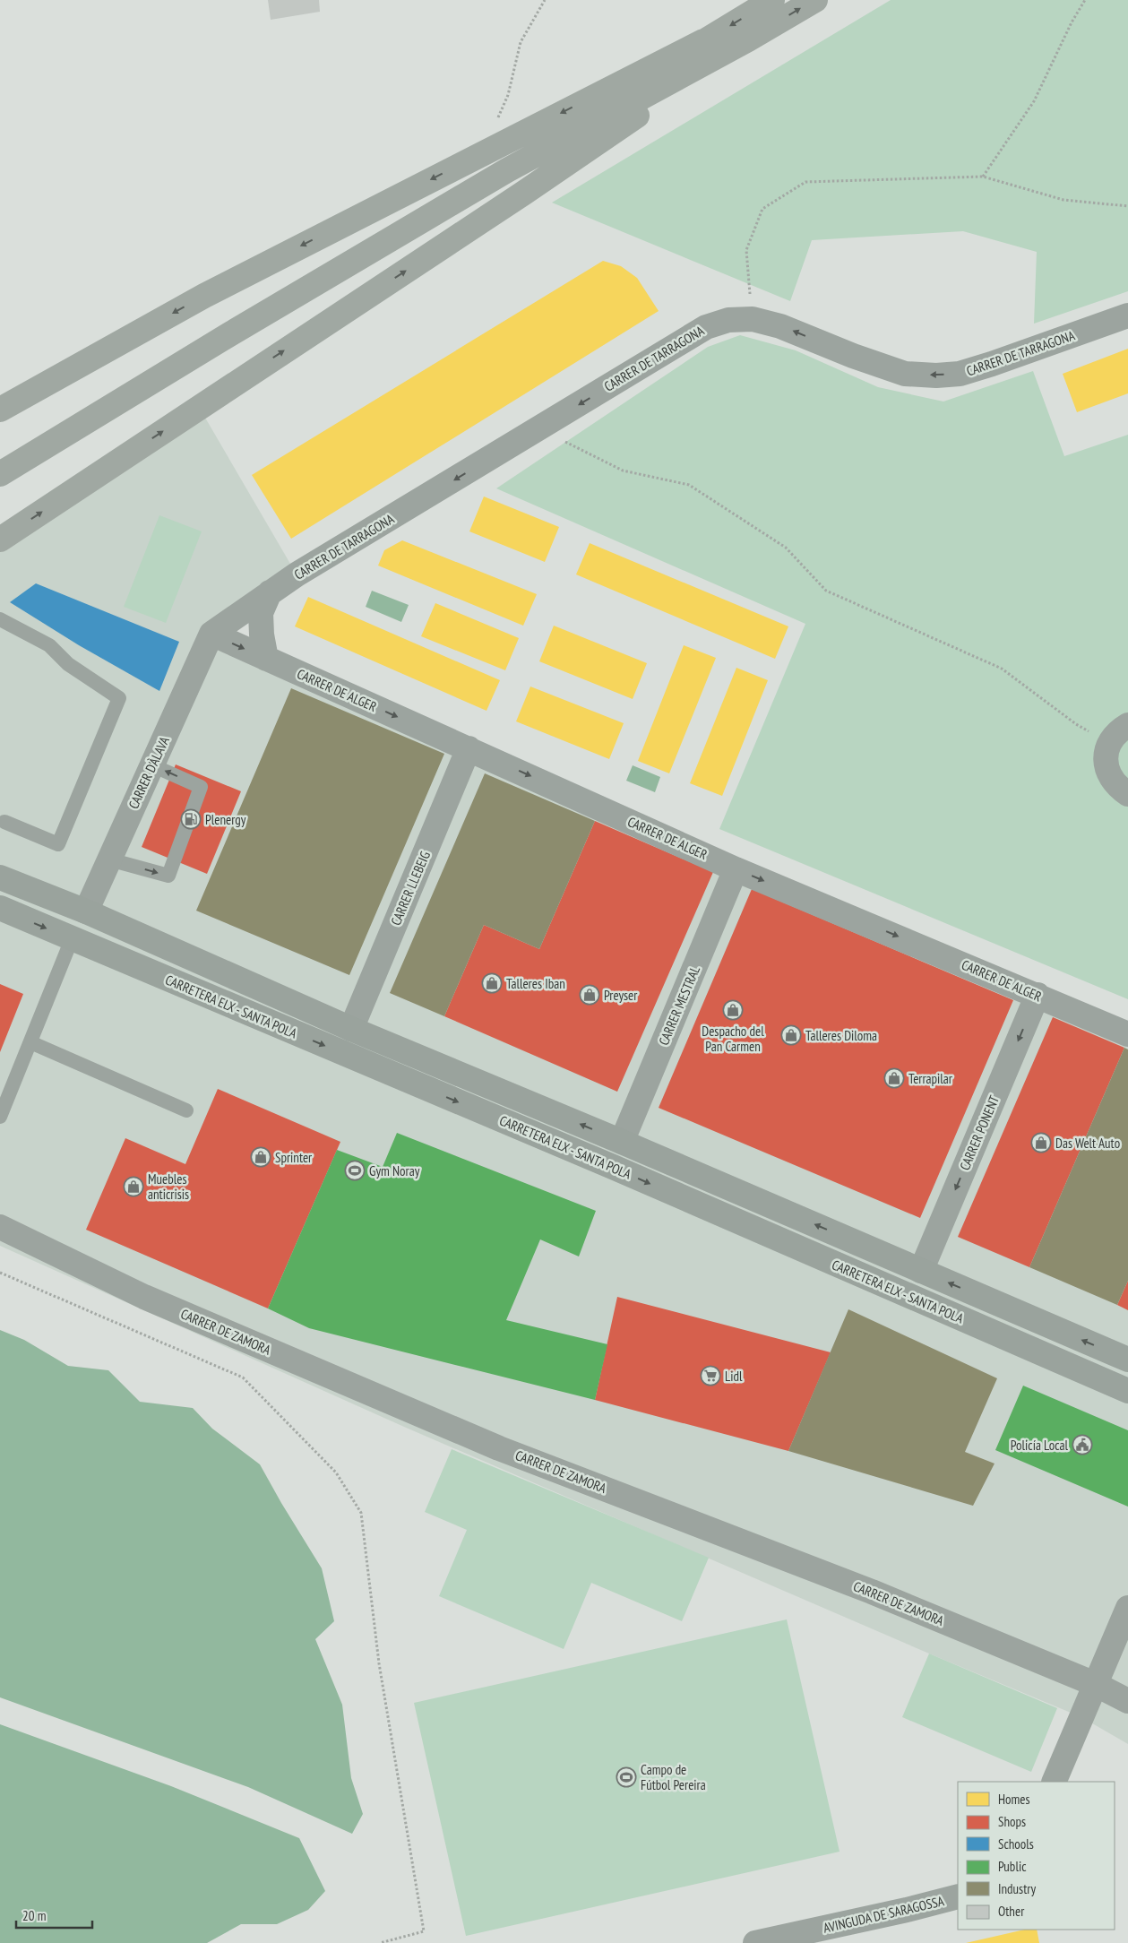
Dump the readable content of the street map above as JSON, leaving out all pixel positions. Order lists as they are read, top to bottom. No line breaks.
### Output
{"streets":{"main road":["CARRETERA ELX - SANTA POLA"],"street":["CARRER DE TARRAGONA","CARRER DE ALGER","CARRER D'ÀLAVA","CARRER LLEBEIG","CARRER MESTRAL","CARRER PONENT","CARRER DE ZAMORA","AVINGUDA DE SARAGOSSA"]},"crossings":[["CARRER DE TARRAGONA","CARRER DE ALGER"],["CARRER DE TARRAGONA","CARRER D'ÀLAVA"],["CARRER DE ALGER","CARRER D'ÀLAVA"],["CARRER DE ALGER","CARRER LLEBEIG"],["CARRER DE ALGER","CARRER MESTRAL"],["CARRER DE ALGER","CARRER PONENT"],["CARRER D'ÀLAVA","CARRETERA ELX - SANTA POLA"],["CARRER LLEBEIG","CARRETERA ELX - SANTA POLA"],["CARRER MESTRAL","CARRETERA ELX - SANTA POLA"],["CARRETERA ELX - SANTA POLA","CARRER PONENT"]],"one_way":["CARRER DE TARRAGONA","CARRER DE ALGER","CARRER PONENT"],"places":{"fuel station":["Plenergy"],"shop":["Talleres Iban","Preyser","Despacho del Pan Carmen","Talleres Diloma","Terrapilar","Das Welt Auto","Sprinter","Muebles anticrisis"],"sports":["Gym Noray","Campo de Fútbol Pereira"],"supermarket":["Lidl"],"public building":["Policía Local"]},"legend":["Homes","Shops","Schools","Public","Industry","Other"],"scale_bar":"20 m"}
